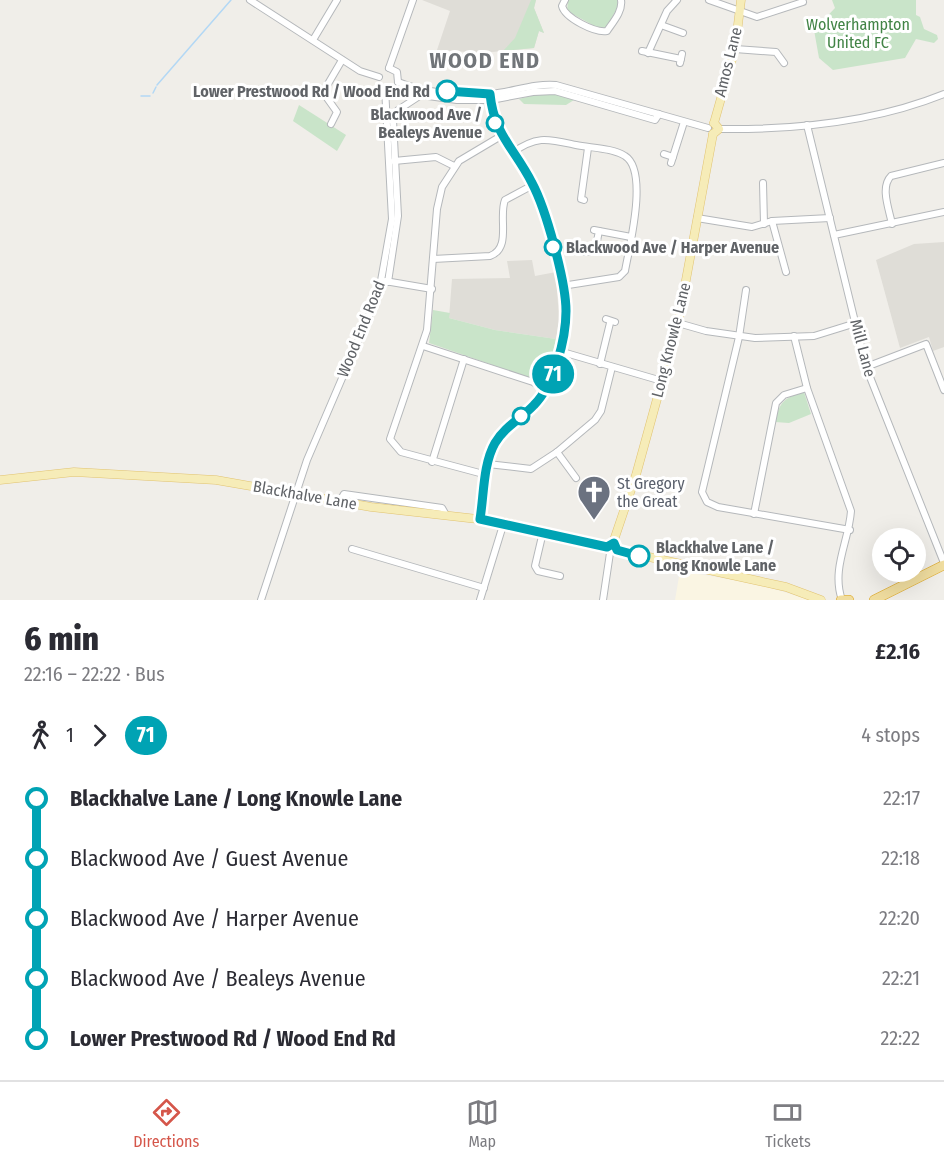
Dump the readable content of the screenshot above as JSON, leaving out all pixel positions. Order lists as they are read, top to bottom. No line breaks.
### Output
{"streets":{"main road":["Amos Lane","Long Knowle Lane","Blackhalve Lane"],"street":["Wood End Road","Mill Lane"]},"crossings":[["Amos Lane","Long Knowle Lane"],["Wood End Road","Blackhalve Lane"],["Long Knowle Lane","Blackhalve Lane"]],"districts":["WOOD END"],"parks":["Wolverhampton United FC"],"places":{"other":["Lower Prestwood Rd / Wood End Rd","Blackwood Ave / Bealeys Avenue","Blackwood Ave / Harper Avenue","Blackhalve Lane / Long Knowle Lane"],"church":["St Gregory the Great"]},"lines":["bus line 71"],"page":{"on_map":"71","heading":["6 min","22:16 – 22:22 · Bus","£2.16"],"legs":["1","71","4 stops"],"list":[{"name":"Blackhalve Lane / Long Knowle Lane","value":"22:17"},{"name":"Blackwood Ave / Guest Avenue","value":"22:18"},{"name":"Blackwood Ave / Harper Avenue","value":"22:20"},{"name":"Blackwood Ave / Bealeys Avenue","value":"22:21"},{"name":"Lower Prestwood Rd / Wood End Rd","value":"22:22"}],"tabs":["Directions","Map","Tickets"]}}
